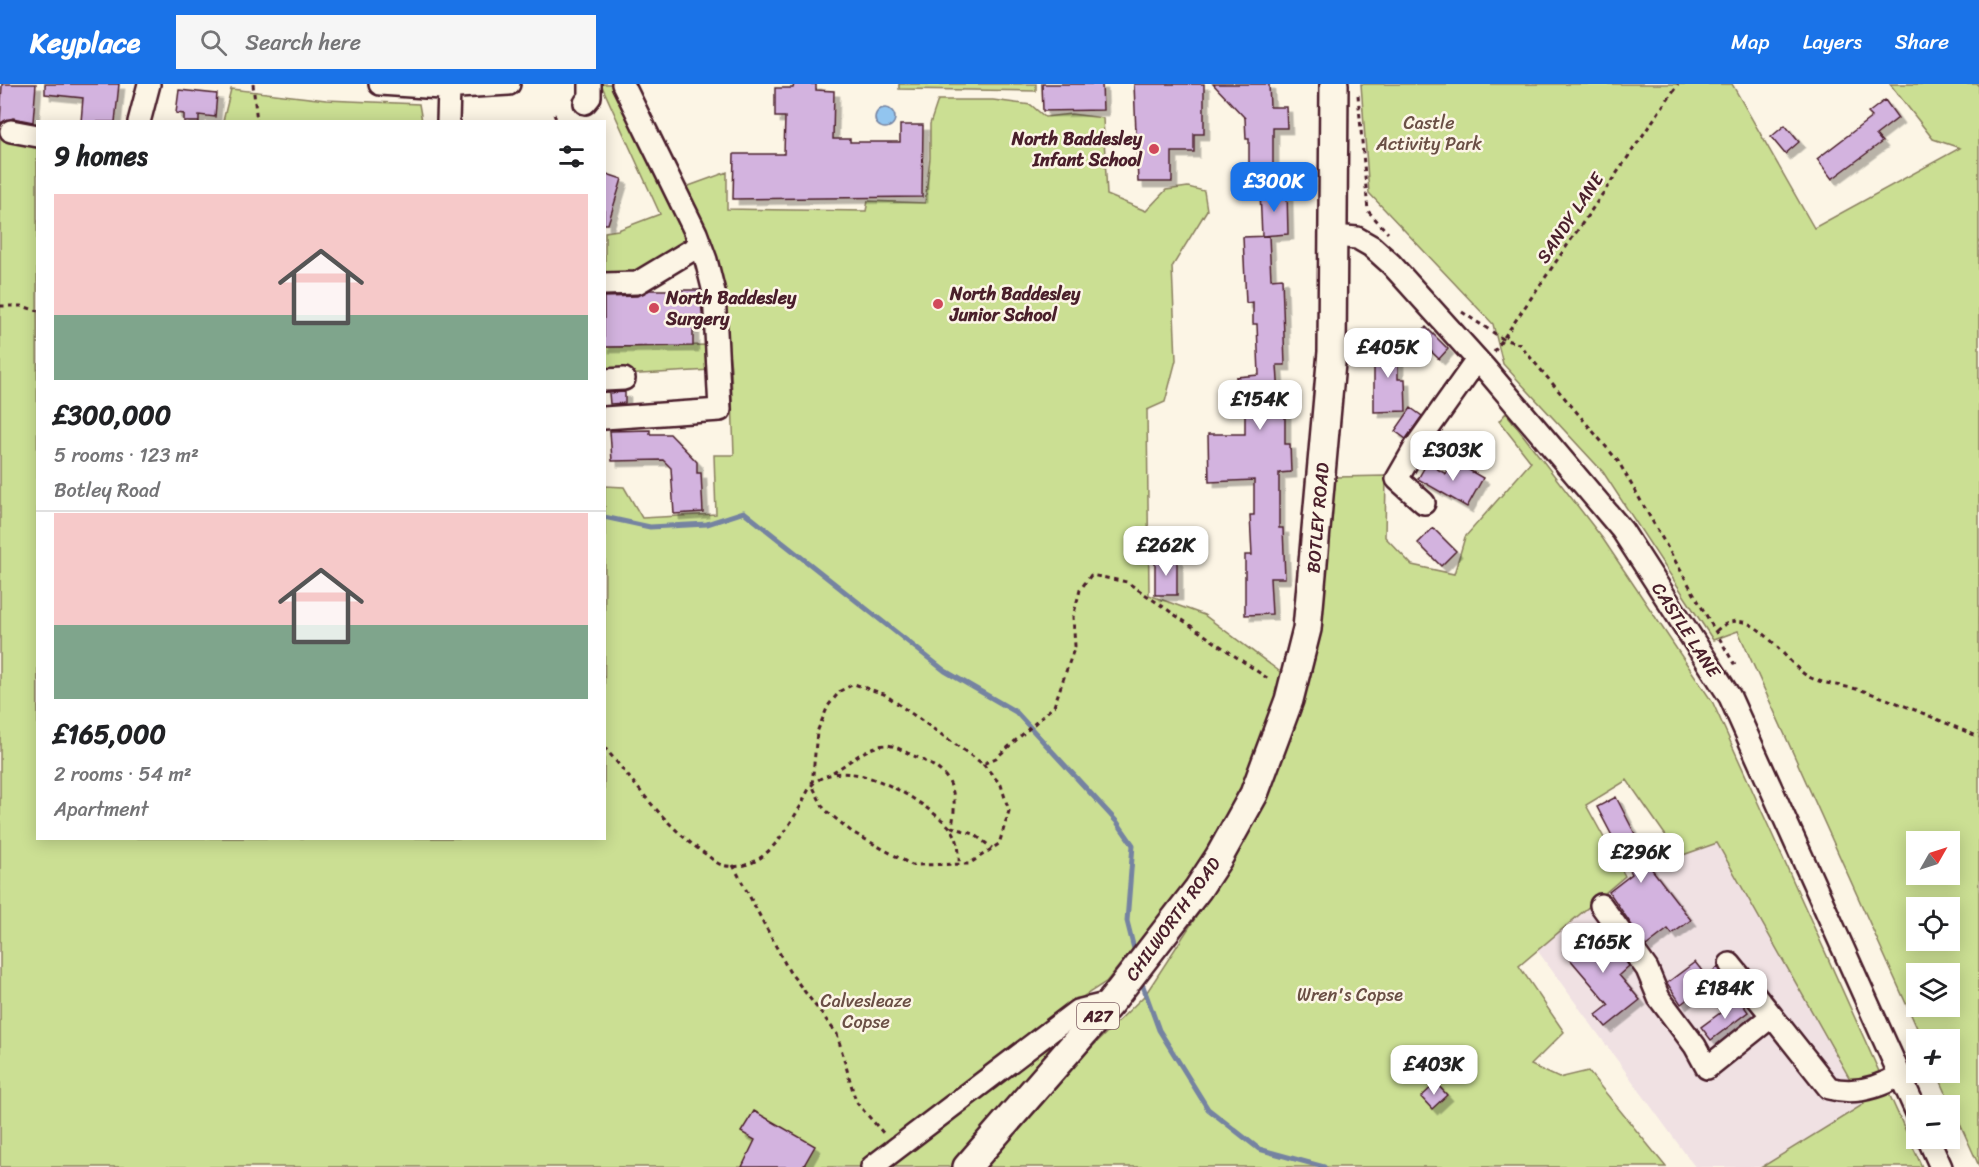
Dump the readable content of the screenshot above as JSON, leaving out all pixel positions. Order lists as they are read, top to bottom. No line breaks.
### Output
{"streets":{"main road":["BOTLEY ROAD","CHILWORTH ROAD","A27"],"street":["CASTLE LANE"],"path":["SANDY LANE"]},"crossings":[["SANDY LANE","CASTLE LANE"],["BOTLEY ROAD","CASTLE LANE"],["BOTLEY ROAD","CHILWORTH ROAD"]],"parks":["Castle Activity Park","Wren's Copse","Calvesleaze Copse"],"places":["North Baddesley Infant School","North Baddesley Junior School","North Baddesley Surgery"],"north":"top right","page":{"header":"Keyplace","search":"Search here","nav":["Map","Layers","Share"],"heading":"9 homes","price":["£300K","£405K","£154K","£303K","£262K","£296K","£165K","£184K","£403K"],"list":[{"name":"£300,000","note":"5 rooms · 123 m² · Botley Road"},{"name":"£165,000","note":"2 rooms · 54 m² · Apartment"}],"map_buttons":["+","−"]}}
